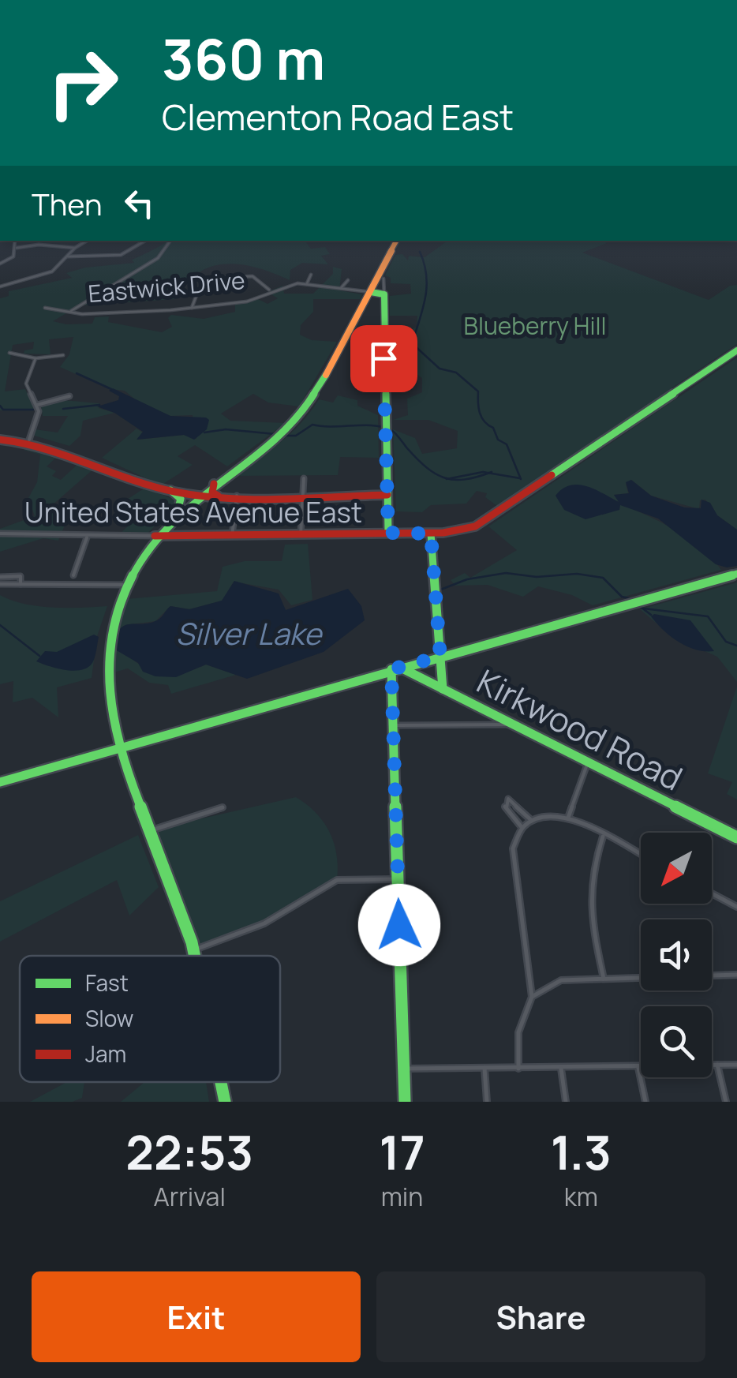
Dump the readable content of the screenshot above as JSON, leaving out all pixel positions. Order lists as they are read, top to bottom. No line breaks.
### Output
{"streets":{"street":["Eastwick Drive","United States Avenue East","Kirkwood Road"]},"water":["Silver Lake"],"parks":["Blueberry Hill"],"legend":["Fast","Slow","Jam"],"north":"bottom left","page":{"turn":["360 m","Clementon Road East"],"then":"Then","eta":["22:53","Arrival","17","min","1.3","km"],"buttons":["Exit","Share"]}}
